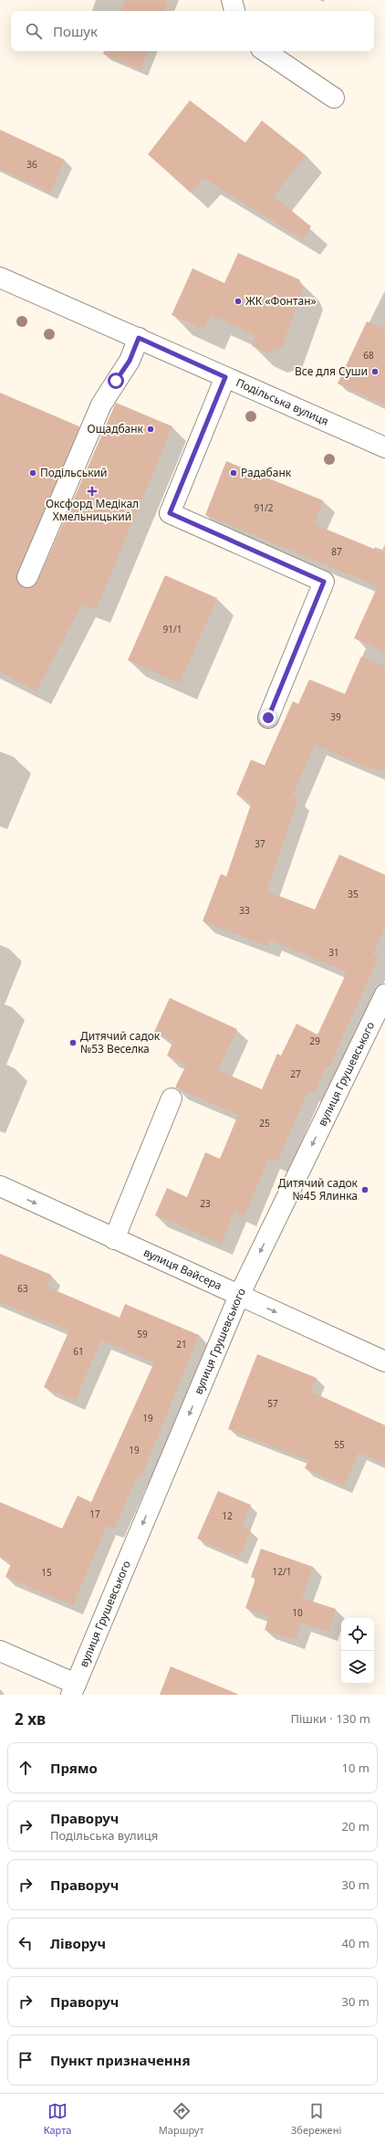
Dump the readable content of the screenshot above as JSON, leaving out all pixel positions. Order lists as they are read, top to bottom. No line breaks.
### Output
{"streets":{"street":["Подільська вулиця","вулиця Грушевського","вулиця Вайсера"]},"crossings":[["вулиця Грушевського","вулиця Вайсера"]],"one_way":["вулиця Грушевського","вулиця Вайсера"],"places":{"other":["ЖК «Фонтан»","Все для Суши","Ощадбанк","Подільський","Радабанк","Дитячий садок №53 Веселка","Дитячий садок №45 Ялинка"],"health":["Оксфорд Медікал Хмельницький"]},"house_numbers":["36","68","91/2","87","91/1","39","37","35","33","31","29","27","25","23","63","59","21","61","57","19","55","19","17","12","12/1","15","10"],"page":{"search":"Пошук","heading":["2 хв","Пішки · 130 m"],"list":[["Прямо","10 m"],["Праворуч","Подільська вулиця","20 m"],["Праворуч","30 m"],["Ліворуч","40 m"],["Праворуч","30 m"],"Пункт призначення"],"nav":["Карта","Маршрут","Збережені"]}}
